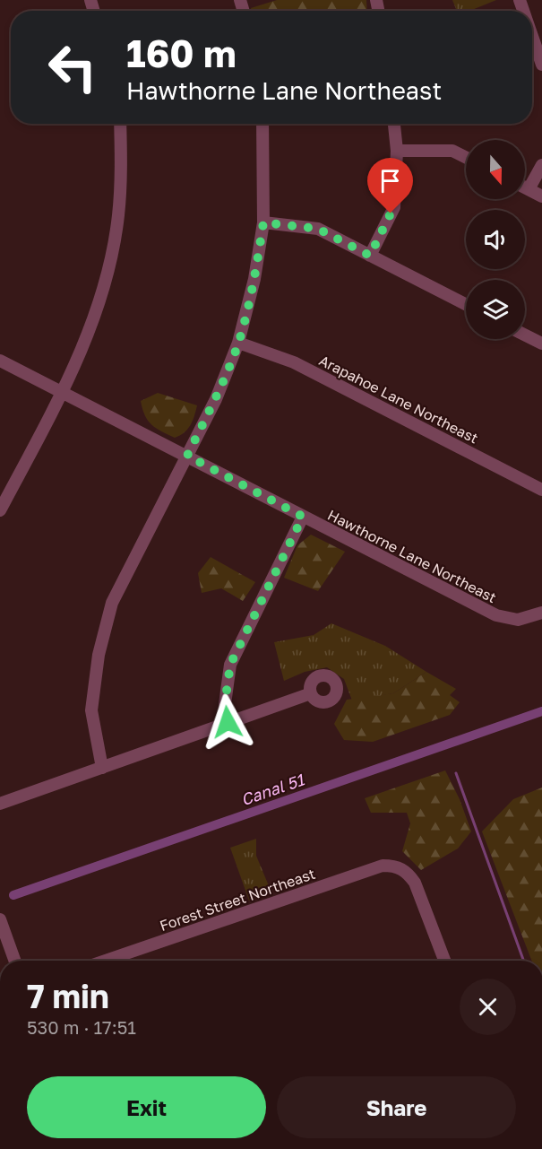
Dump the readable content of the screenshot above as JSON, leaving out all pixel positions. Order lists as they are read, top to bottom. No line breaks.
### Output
{"streets":{"street":["Arapahoe Lane Northeast","Hawthorne Lane Northeast","Forest Street Northeast"]},"water":["Canal 51"],"north":"bottom","page":{"turn":["160 m","Hawthorne Lane Northeast"],"heading":["7 min","530 m · 17:51"],"buttons":["Exit","Share"]}}
